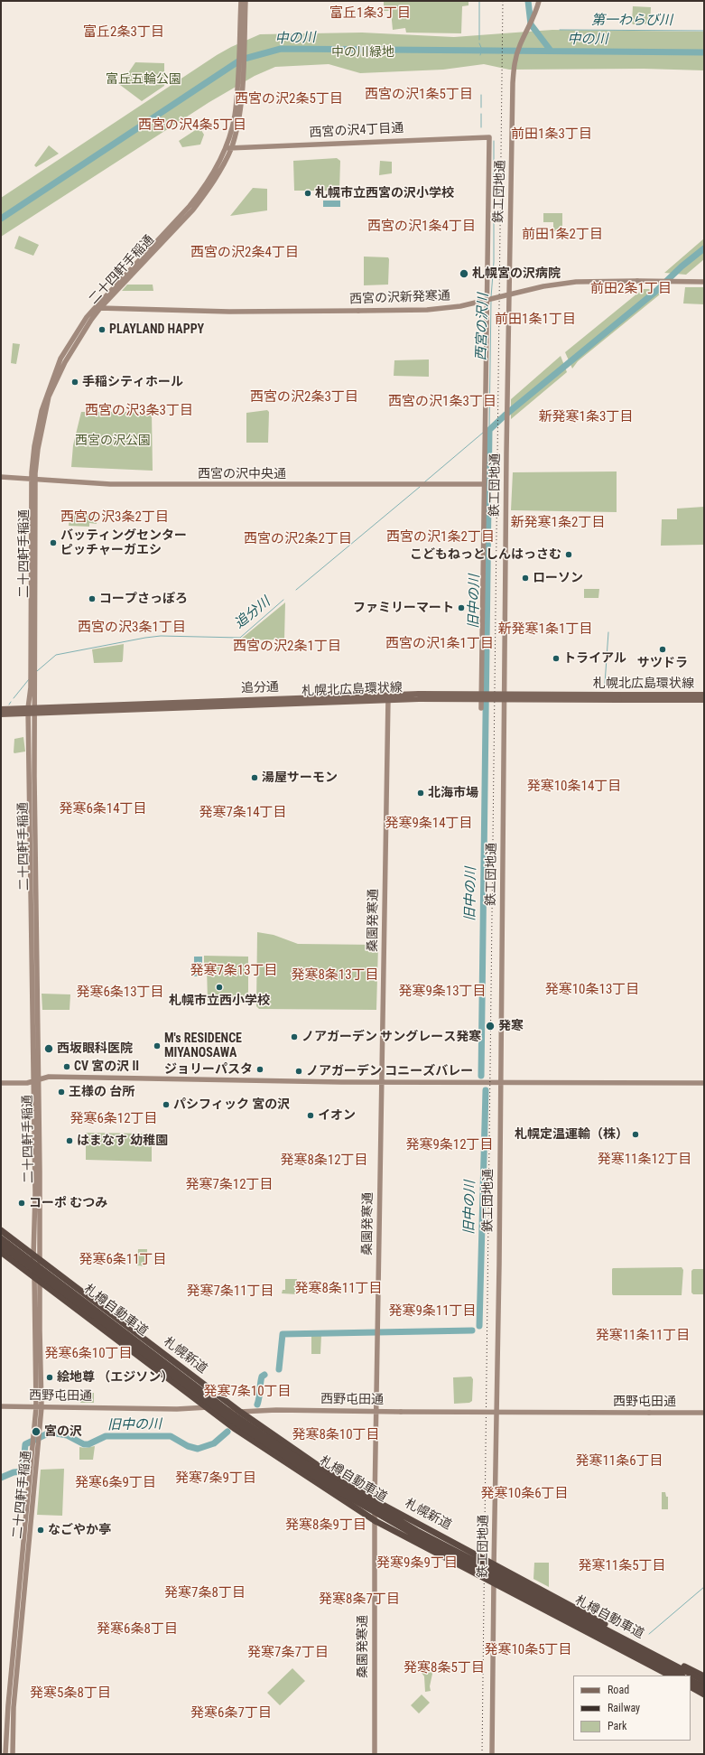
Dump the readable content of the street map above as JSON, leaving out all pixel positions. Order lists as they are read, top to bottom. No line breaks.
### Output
{"streets":{"highway":["札樽自動車道","札幌新道"],"main road":["札幌北広島環状線","追分通"],"street":["西宮の沢4丁目通","鉄工団地通","二十四軒手稲通","西宮の沢新発寒通","西宮の沢中央通","桑園発寒通","西野屯田通"]},"crossings":[["西宮の沢4丁目通","二十四軒手稲通"],["西宮の沢4丁目通","西宮の沢中央通"],["二十四軒手稲通","西宮の沢新発寒通"],["二十四軒手稲通","西宮の沢中央通"],["二十四軒手稲通","札幌北広島環状線"],["二十四軒手稲通","札幌新道"],["二十四軒手稲通","西野屯田通"],["札幌北広島環状線","追分通"],["札幌北広島環状線","桑園発寒通"],["追分通","桑園発寒通"],["桑園発寒通","札幌新道"],["桑園発寒通","西野屯田通"],["札幌新道","西野屯田通"]],"districts":["富丘1条3丁目","富丘2条3丁目","西宮の沢1条5丁目","西宮の沢2条5丁目","西宮の沢4条5丁目","前田1条3丁目","西宮の沢1条4丁目","前田1条2丁目","西宮の沢2条4丁目","前田2条1丁目","前田1条1丁目","西宮の沢2条3丁目","西宮の沢1条3丁目","西宮の沢3条3丁目","新発寒1条3丁目","西宮の沢3条2丁目","新発寒1条2丁目","西宮の沢1条2丁目","西宮の沢2条2丁目","西宮の沢3条1丁目","新発寒1条1丁目","西宮の沢1条1丁目","西宮の沢2条1丁目","発寒10条14丁目","発寒6条14丁目","発寒7条14丁目","発寒9条14丁目","発寒7条13丁目","発寒8条13丁目","発寒10条13丁目","発寒9条13丁目","発寒6条13丁目","発寒6条12丁目","発寒9条12丁目","発寒11条12丁目","発寒8条12丁目","発寒7条12丁目","発寒6条11丁目","発寒8条11丁目","発寒7条11丁目","発寒9条11丁目","発寒11条11丁目","発寒6条10丁目","発寒7条10丁目","発寒8条10丁目","発寒11条6丁目","発寒7条9丁目","発寒6条9丁目","発寒10条6丁目","発寒8条9丁目","発寒9条9丁目","発寒11条5丁目","発寒7条8丁目","発寒8条7丁目","発寒6条8丁目","発寒10条5丁目","発寒7条7丁目","発寒8条5丁目","発寒5条8丁目","発寒6条7丁目"],"water":["第一わらび川","中の川","西宮の沢川","旧中の川","追分川"],"parks":["中の川緑地","富丘五輪公園","西宮の沢公園"],"places":["札幌市立西宮の沢小学校","札幌宮の沢病院","PLAYLAND HAPPY","手稲シティホール","バッティングセンター ピッチャーガエシ","こどもねっとしんはっさむ","ローソン","コープさっぽろ","ファミリーマート","サツドラ","トライアル","湯屋サーモン","北海市場","札幌市立西小学校","発寒","ノアガーデン サングレース発寒","M's RESIDENCE MIYANOSAWA","西坂眼科医院","CV 宮の沢 II","ジョリーパスタ","ノアガーデン コニーズバレー","王様の 台所","パシフィック 宮の沢","イオン","札幌定温運輸（株）","はまなす 幼稚園","コーポ むつみ","絵地尊 （エジソン）","宮の沢","なごやか亭"],"legend":["Road","Railway","Park"]}
